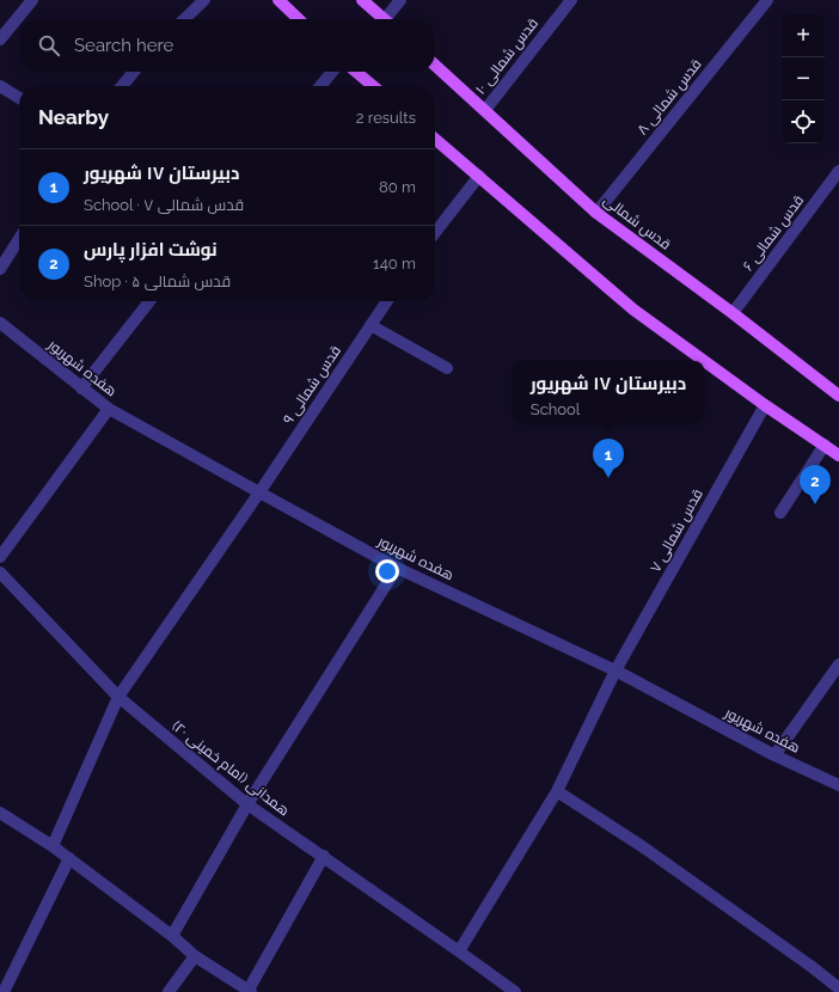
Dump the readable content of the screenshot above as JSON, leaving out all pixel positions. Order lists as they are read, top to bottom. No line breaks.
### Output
{"streets":{"main road":["قدس شمالی"],"street":["قدس شمالی ۱۰","قدس شمالی ۸","قدس شمالی ۶","هفده شهریور","قدس شمالی ۹","۷ قدس شمالی","همدانی (امام خمینی ۲۰)"]},"crossings":[["قدس شمالی ۱۰","قدس شمالی"],["قدس شمالی ۸","قدس شمالی"],["قدس شمالی","قدس شمالی ۶"],["هفده شهریور","قدس شمالی ۹"],["هفده شهریور","۷ قدس شمالی"],["قدس شمالی ۹","همدانی (امام خمینی ۲۰)"],["۷ قدس شمالی","همدانی (امام خمینی ۲۰)"]],"page":{"map_buttons":["+","−"],"search":"Search here","heading":["Nearby","2 results"],"list":[{"mark":"1","name":"دبیرستان ۱۷ شهریور","note":"School · ۷ قدس شمالی","value":"80 m"},{"mark":"2","name":"نوشت افزار پارس","note":"Shop · قدس شمالی ۵","value":"140 m"}],"popup":["دبیرستان ۱۷ شهریور","School"],"pins":["1","2"]}}
